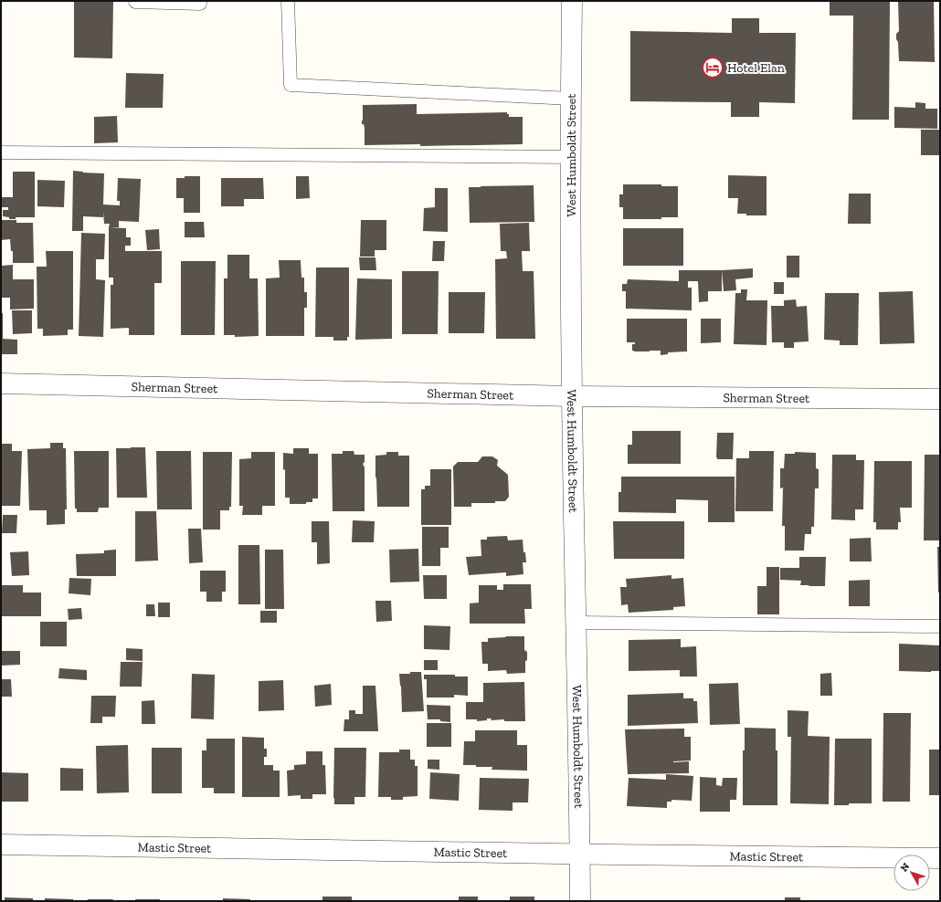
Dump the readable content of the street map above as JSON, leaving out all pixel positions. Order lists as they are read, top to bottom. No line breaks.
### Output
{"streets":{"street":["West Humboldt Street","Sherman Street","Mastic Street"]},"crossings":[["West Humboldt Street","Sherman Street"],["West Humboldt Street","Mastic Street"]],"places":{"hotel":["Hotel Elan"]},"north":"top left"}
